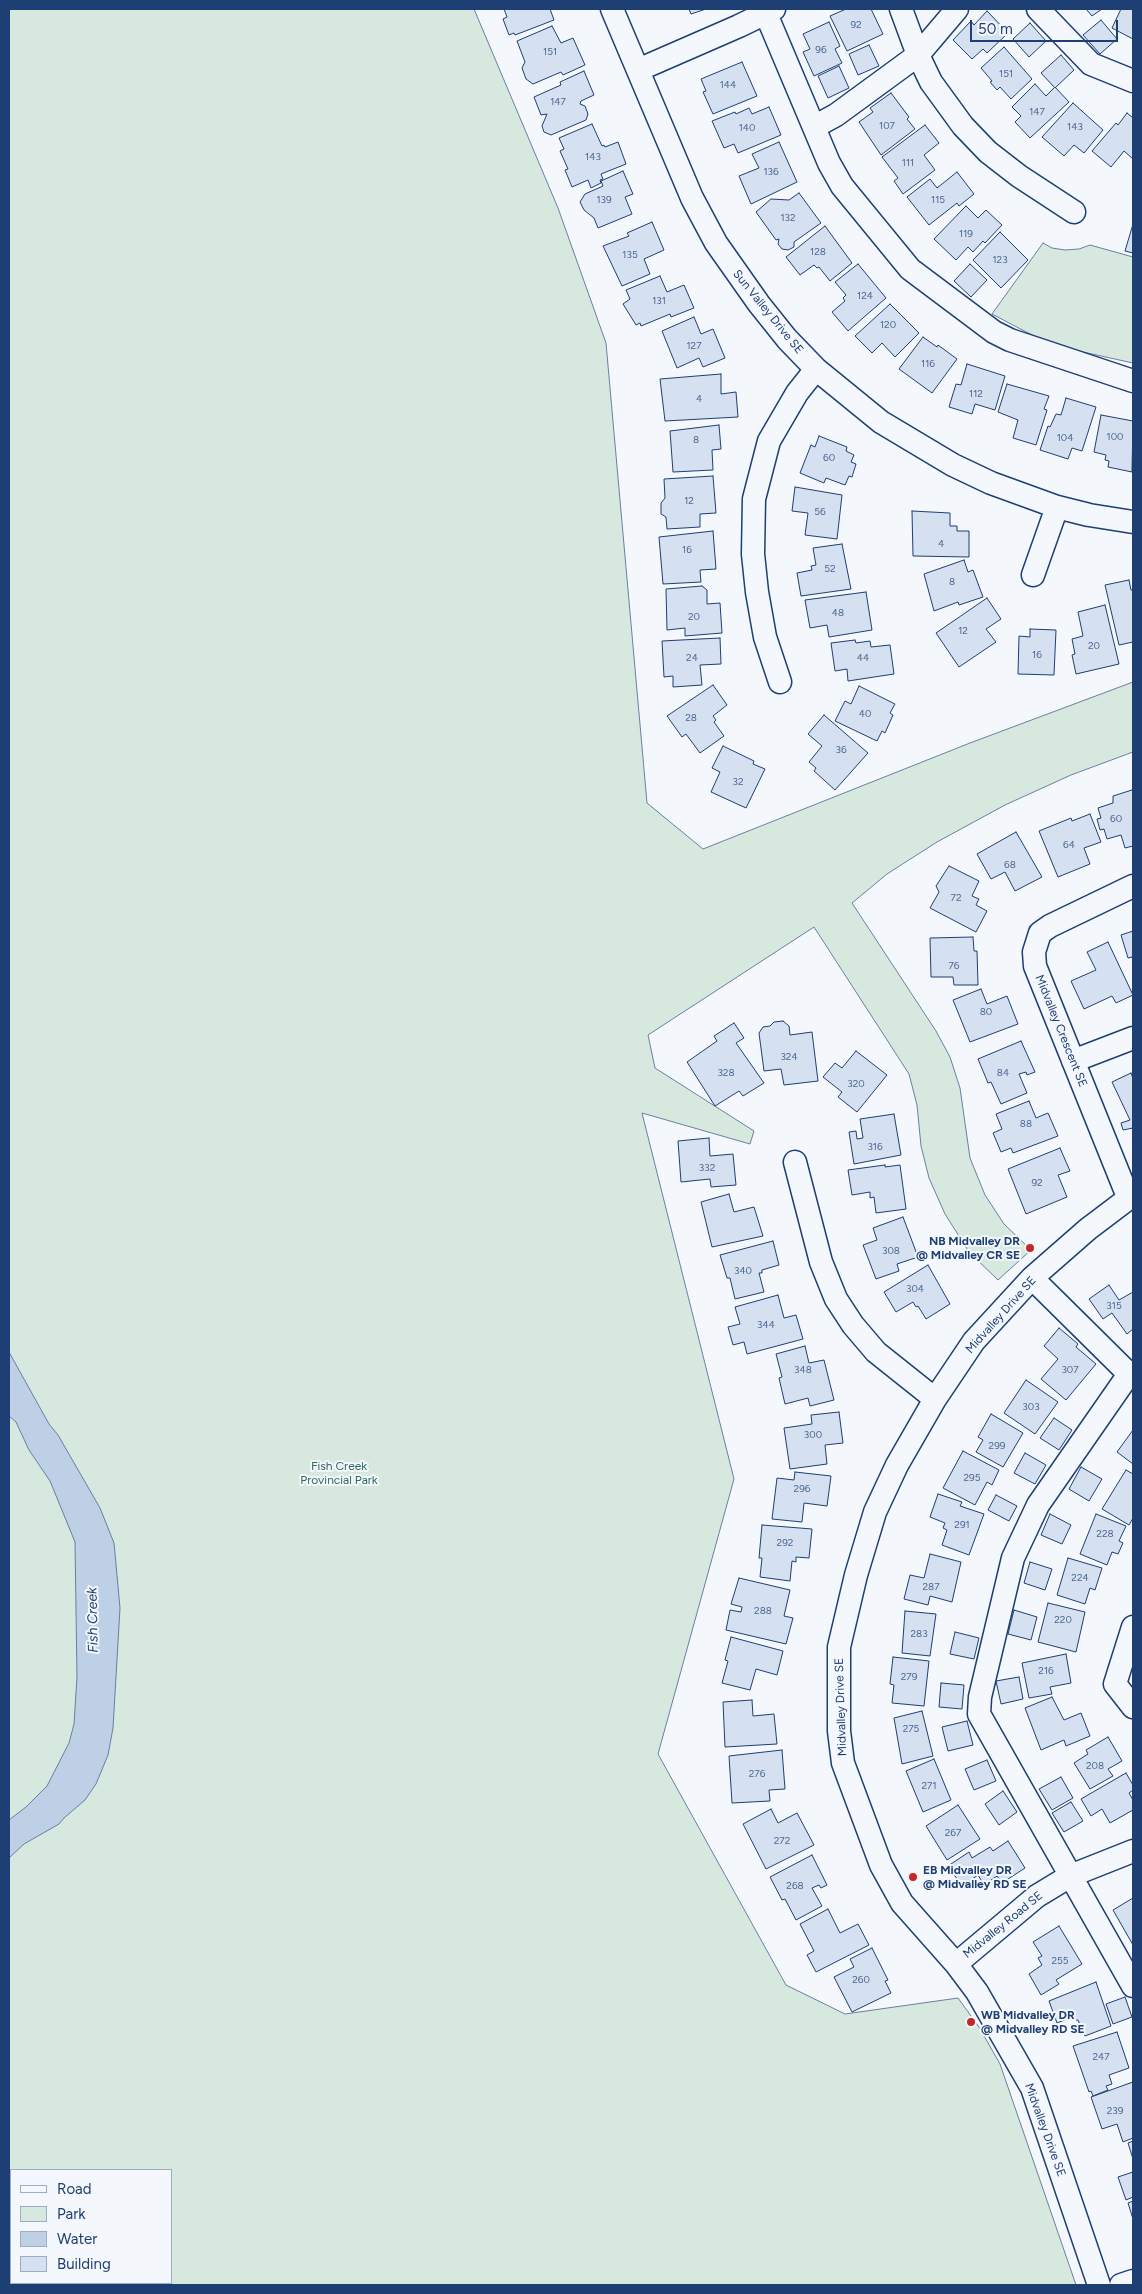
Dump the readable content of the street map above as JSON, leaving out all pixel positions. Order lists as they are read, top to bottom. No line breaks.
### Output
{"streets":{"street":["Sun Valley Drive SE","Midvalley Crescent SE","Midvalley Drive SE","Midvalley Road SE"]},"crossings":[["Midvalley Crescent SE","Midvalley Drive SE"],["Midvalley Drive SE","Midvalley Road SE"]],"water":["Fish Creek"],"parks":["Fish Creek Provincial Park"],"places":["NB Midvalley DR @ Midvalley CR SE","EB Midvalley DR @ Midvalley RD SE","WB Midvalley DR @ Midvalley RD SE"],"house_numbers":["92","96","151","151","144","147","147","107","143","140","143","111","136","139","115","132","119","128","135","123","124","131","120","127","116","112","4","100","104","8","60","12","56","4","16","52","8","48","20","12","20","16","24","44","40","28","36","32","60","64","68","72","76","80","324","328","84","320","88","316","332","92","308","340","304","315","344","348","307","303","300","299","295","296","291","228","292","224","287","288","220","283","216","279","275","208","276","271","267","272","268","255","260","247","239"],"legend":["Road","Park","Water","Building"],"scale_bar":"50 m"}
